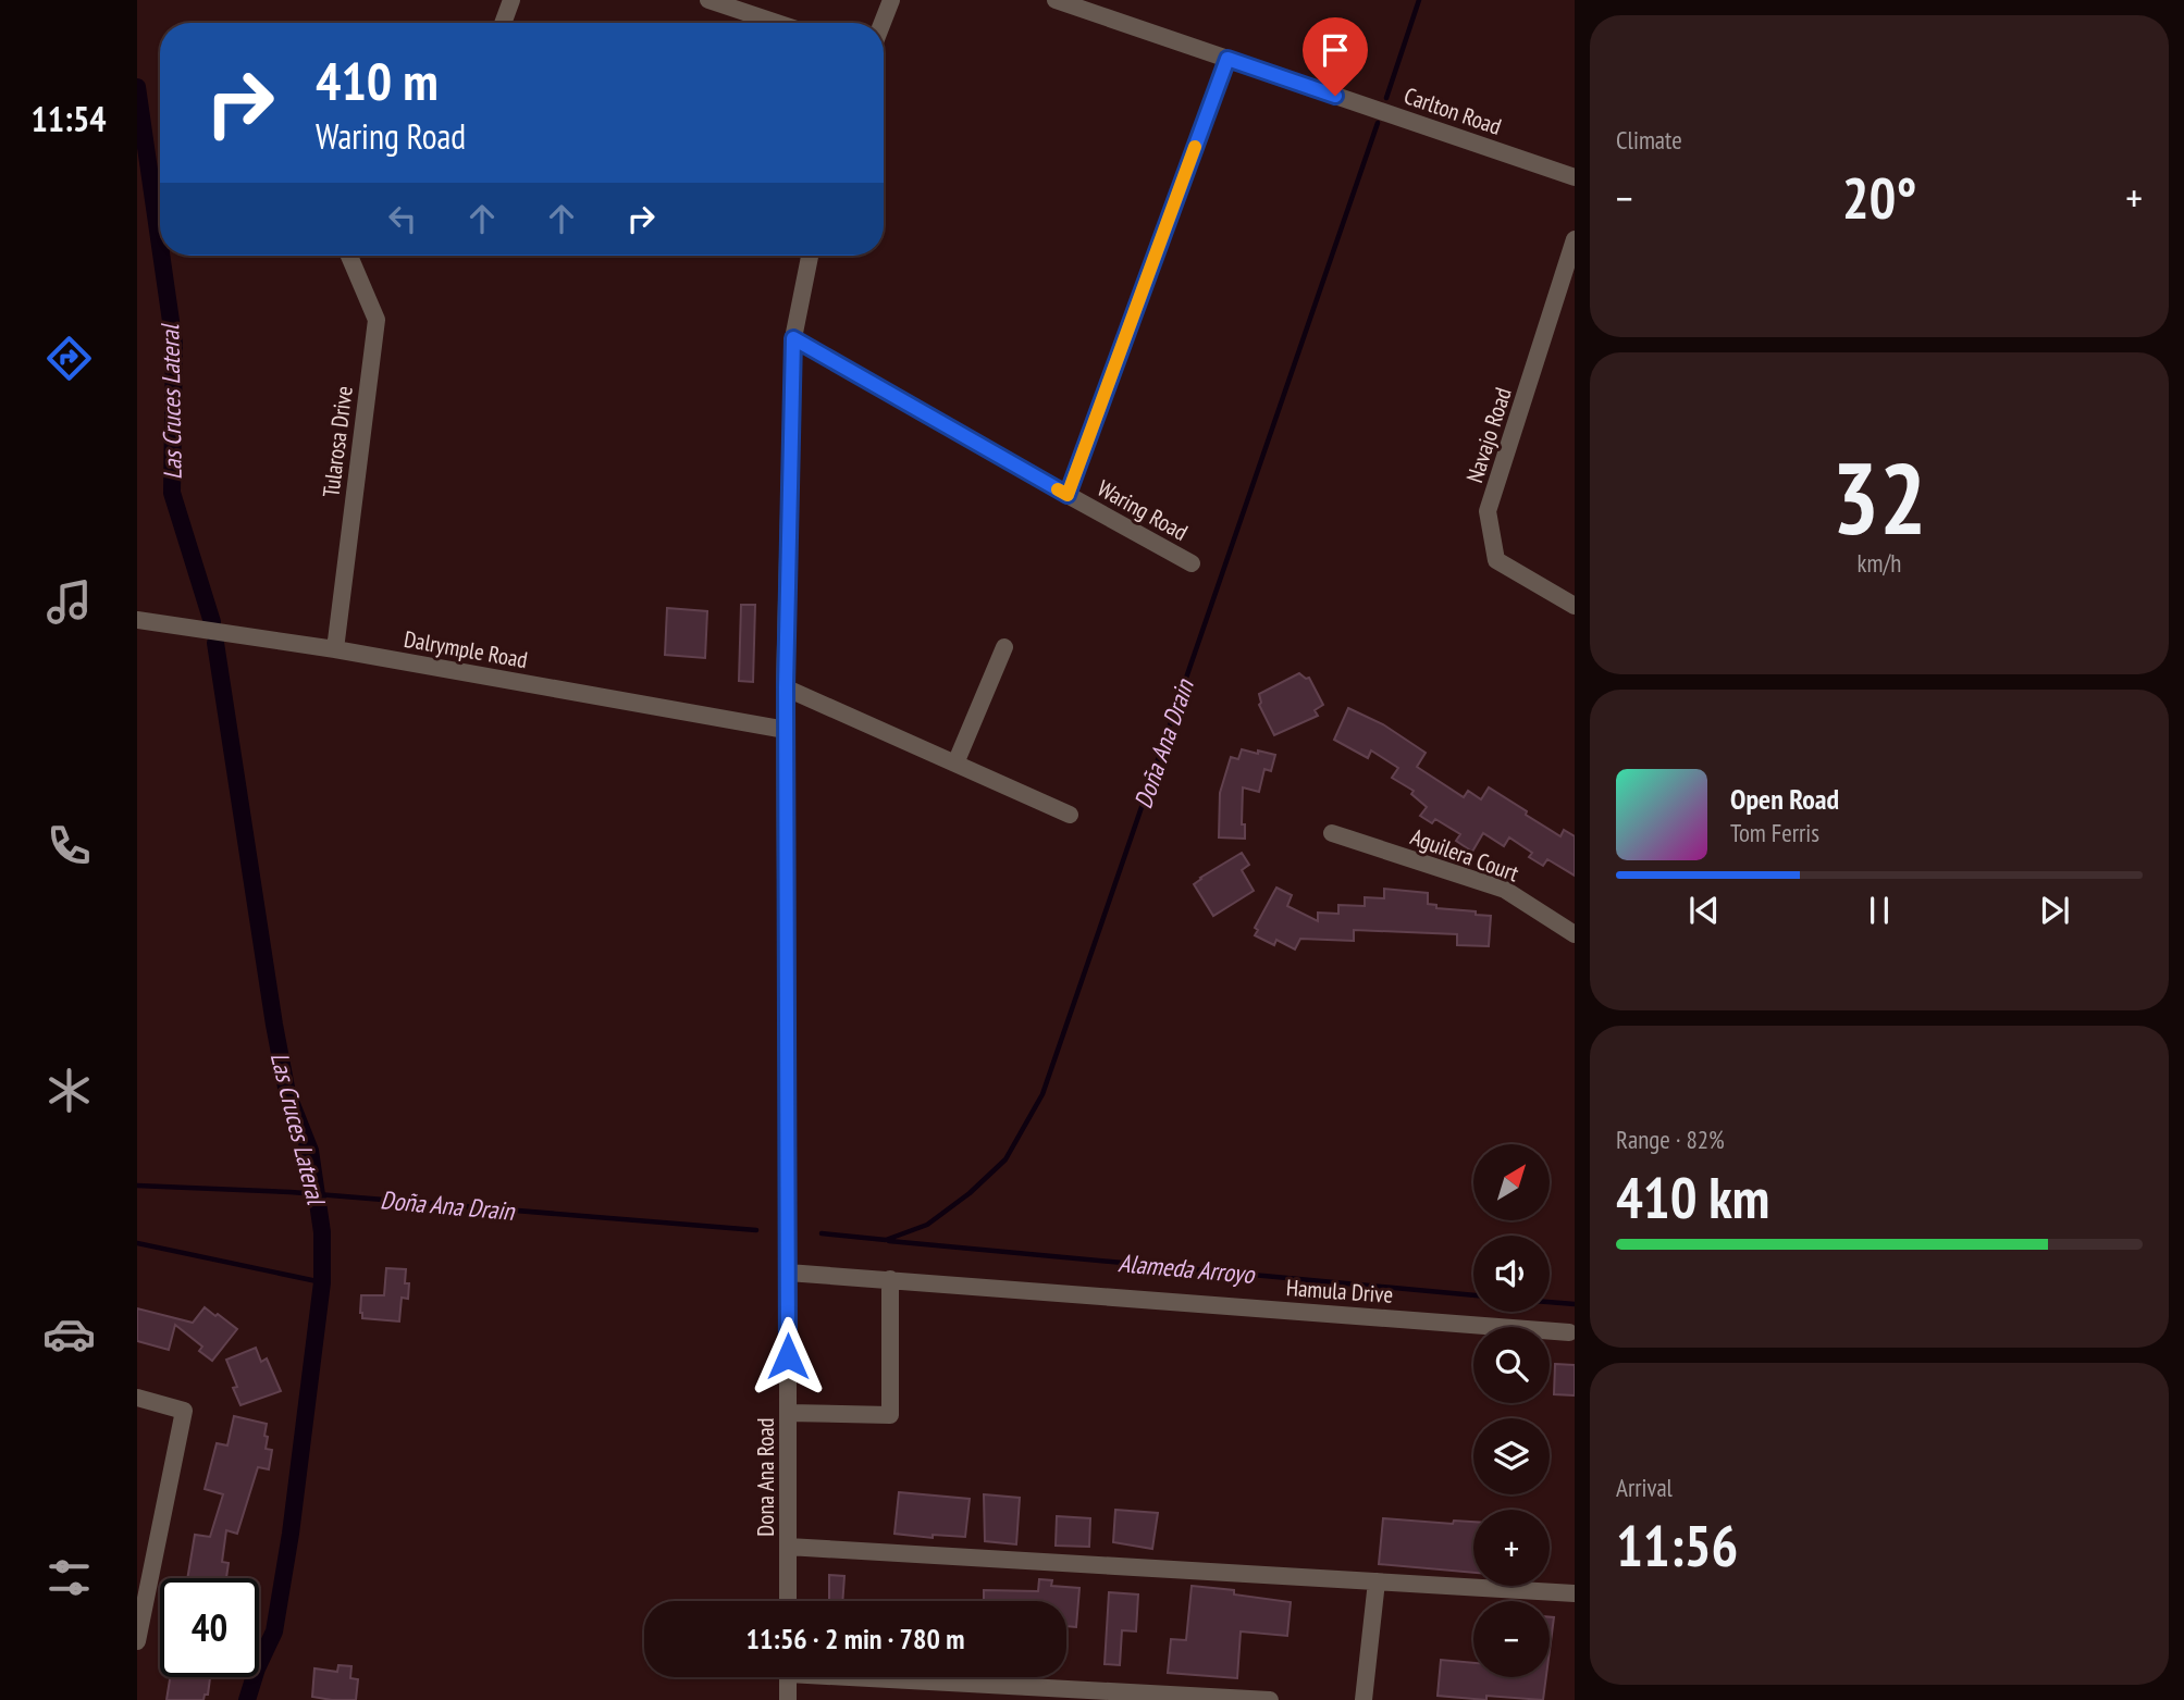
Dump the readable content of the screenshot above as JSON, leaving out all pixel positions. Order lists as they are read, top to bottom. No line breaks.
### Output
{"streets":{"street":["Carlton Road","Navajo Road","Tularosa Drive","Waring Road","Dalrymple Road","Aguilera Court","Hamula Drive","Dona Ana Road"]},"crossings":[["Tularosa Drive","Dalrymple Road"],["Waring Road","Dona Ana Road"],["Dalrymple Road","Dona Ana Road"],["Hamula Drive","Dona Ana Road"]],"water":["Las Cruces Lateral","Doña Ana Drain","Alameda Arroyo"],"north":"top right","page":{"tabs":"11:54","tile":["Climate",["32","km/h"],["Range · 82%","410 km"],["Arrival","11:56"]],"turn":["410 m","Waring Road"],"heat":["−","20°","+"],"song":["Open Road","Tom Ferris"],"map_buttons":["+","−"],"limit":"40","trip":"11:56 · 2 min · 780 m"}}
